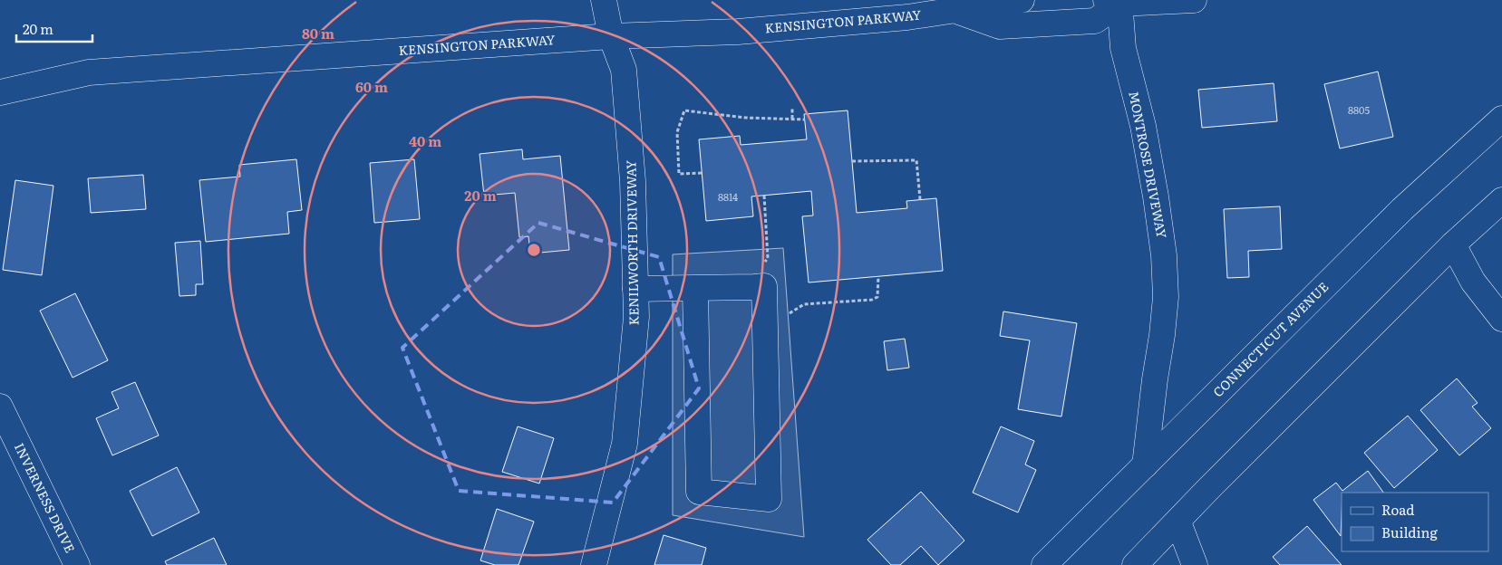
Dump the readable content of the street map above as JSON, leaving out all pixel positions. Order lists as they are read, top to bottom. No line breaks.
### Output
{"streets":{"street":["KENSINGTON PARKWAY","MONTROSE DRIVEWAY","KENILWORTH DRIVEWAY","CONNECTICUT AVENUE","INVERNESS DRIVE"]},"crossings":[["KENSINGTON PARKWAY","MONTROSE DRIVEWAY"],["KENSINGTON PARKWAY","KENILWORTH DRIVEWAY"],["MONTROSE DRIVEWAY","CONNECTICUT AVENUE"]],"house_numbers":["8805","8814"],"legend":["Road","Building"],"scale_bar":"20 m","rings":["80 m","60 m","40 m","20 m"]}
